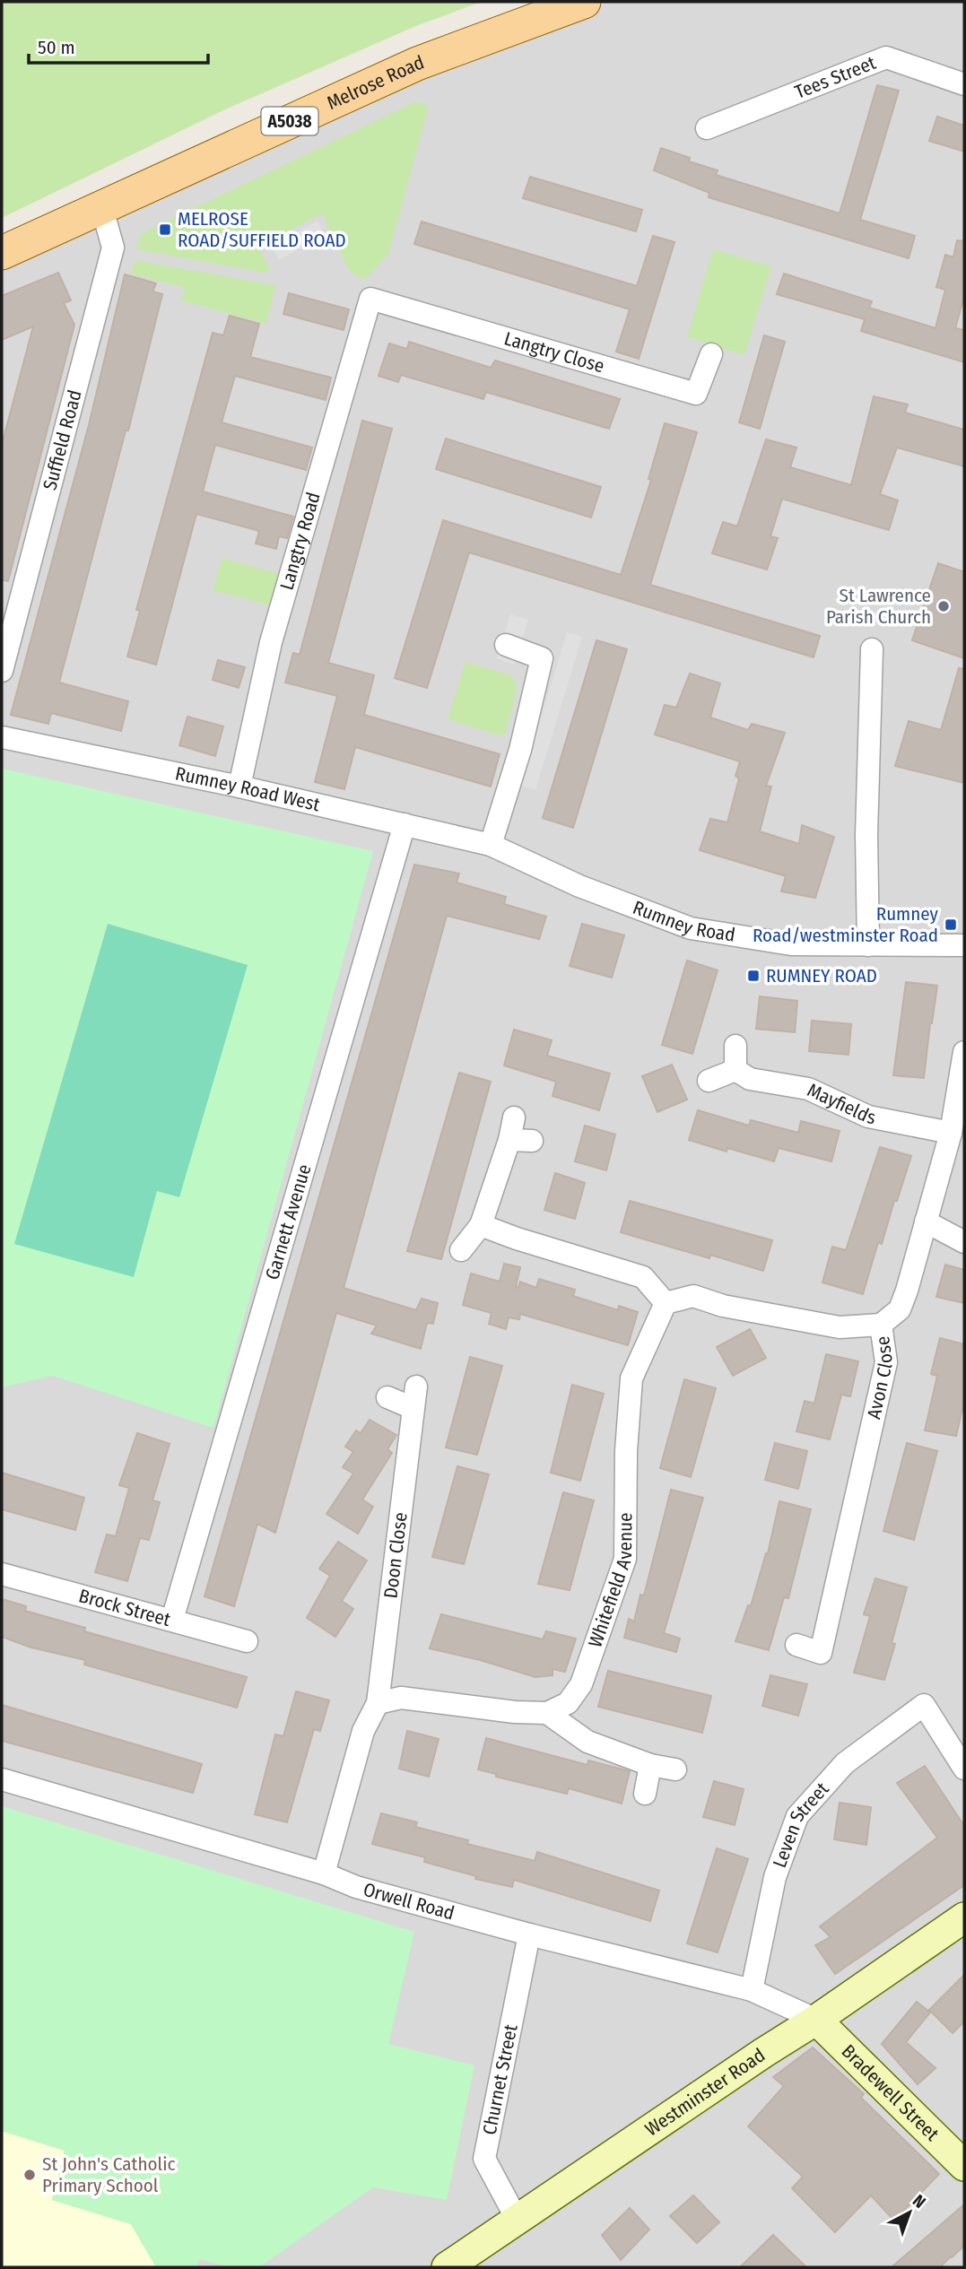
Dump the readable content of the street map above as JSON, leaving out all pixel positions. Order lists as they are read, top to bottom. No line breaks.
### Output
{"streets":{"main road":["Melrose Road","A5038"],"street":["Tees Street","Langtry Close","Suffield Road","Langtry Road","Rumney Road West","Rumney Road","Mayfields","Garnett Avenue","Avon Close","Doon Close","Whitefield Avenue","Brock Street","Leven Street","Orwell Road","Churnet Street","Westminster Road","Bradewell Street"]},"crossings":[["Melrose Road","Suffield Road"],["Langtry Close","Langtry Road"],["Langtry Road","Rumney Road West"],["Rumney Road West","Rumney Road"],["Rumney Road West","Garnett Avenue"],["Mayfields","Avon Close"],["Garnett Avenue","Brock Street"],["Leven Street","Orwell Road"],["Orwell Road","Churnet Street"],["Orwell Road","Westminster Road"],["Orwell Road","Bradewell Street"],["Churnet Street","Westminster Road"],["Westminster Road","Bradewell Street"]],"places":{"transit":["MELROSE ROAD/SUFFIELD ROAD","Rumney Road/westminster Road","RUMNEY ROAD"],"other":["St Lawrence Parish Church","St John's Catholic Primary School"]},"scale_bar":"50 m","north":"top right"}
